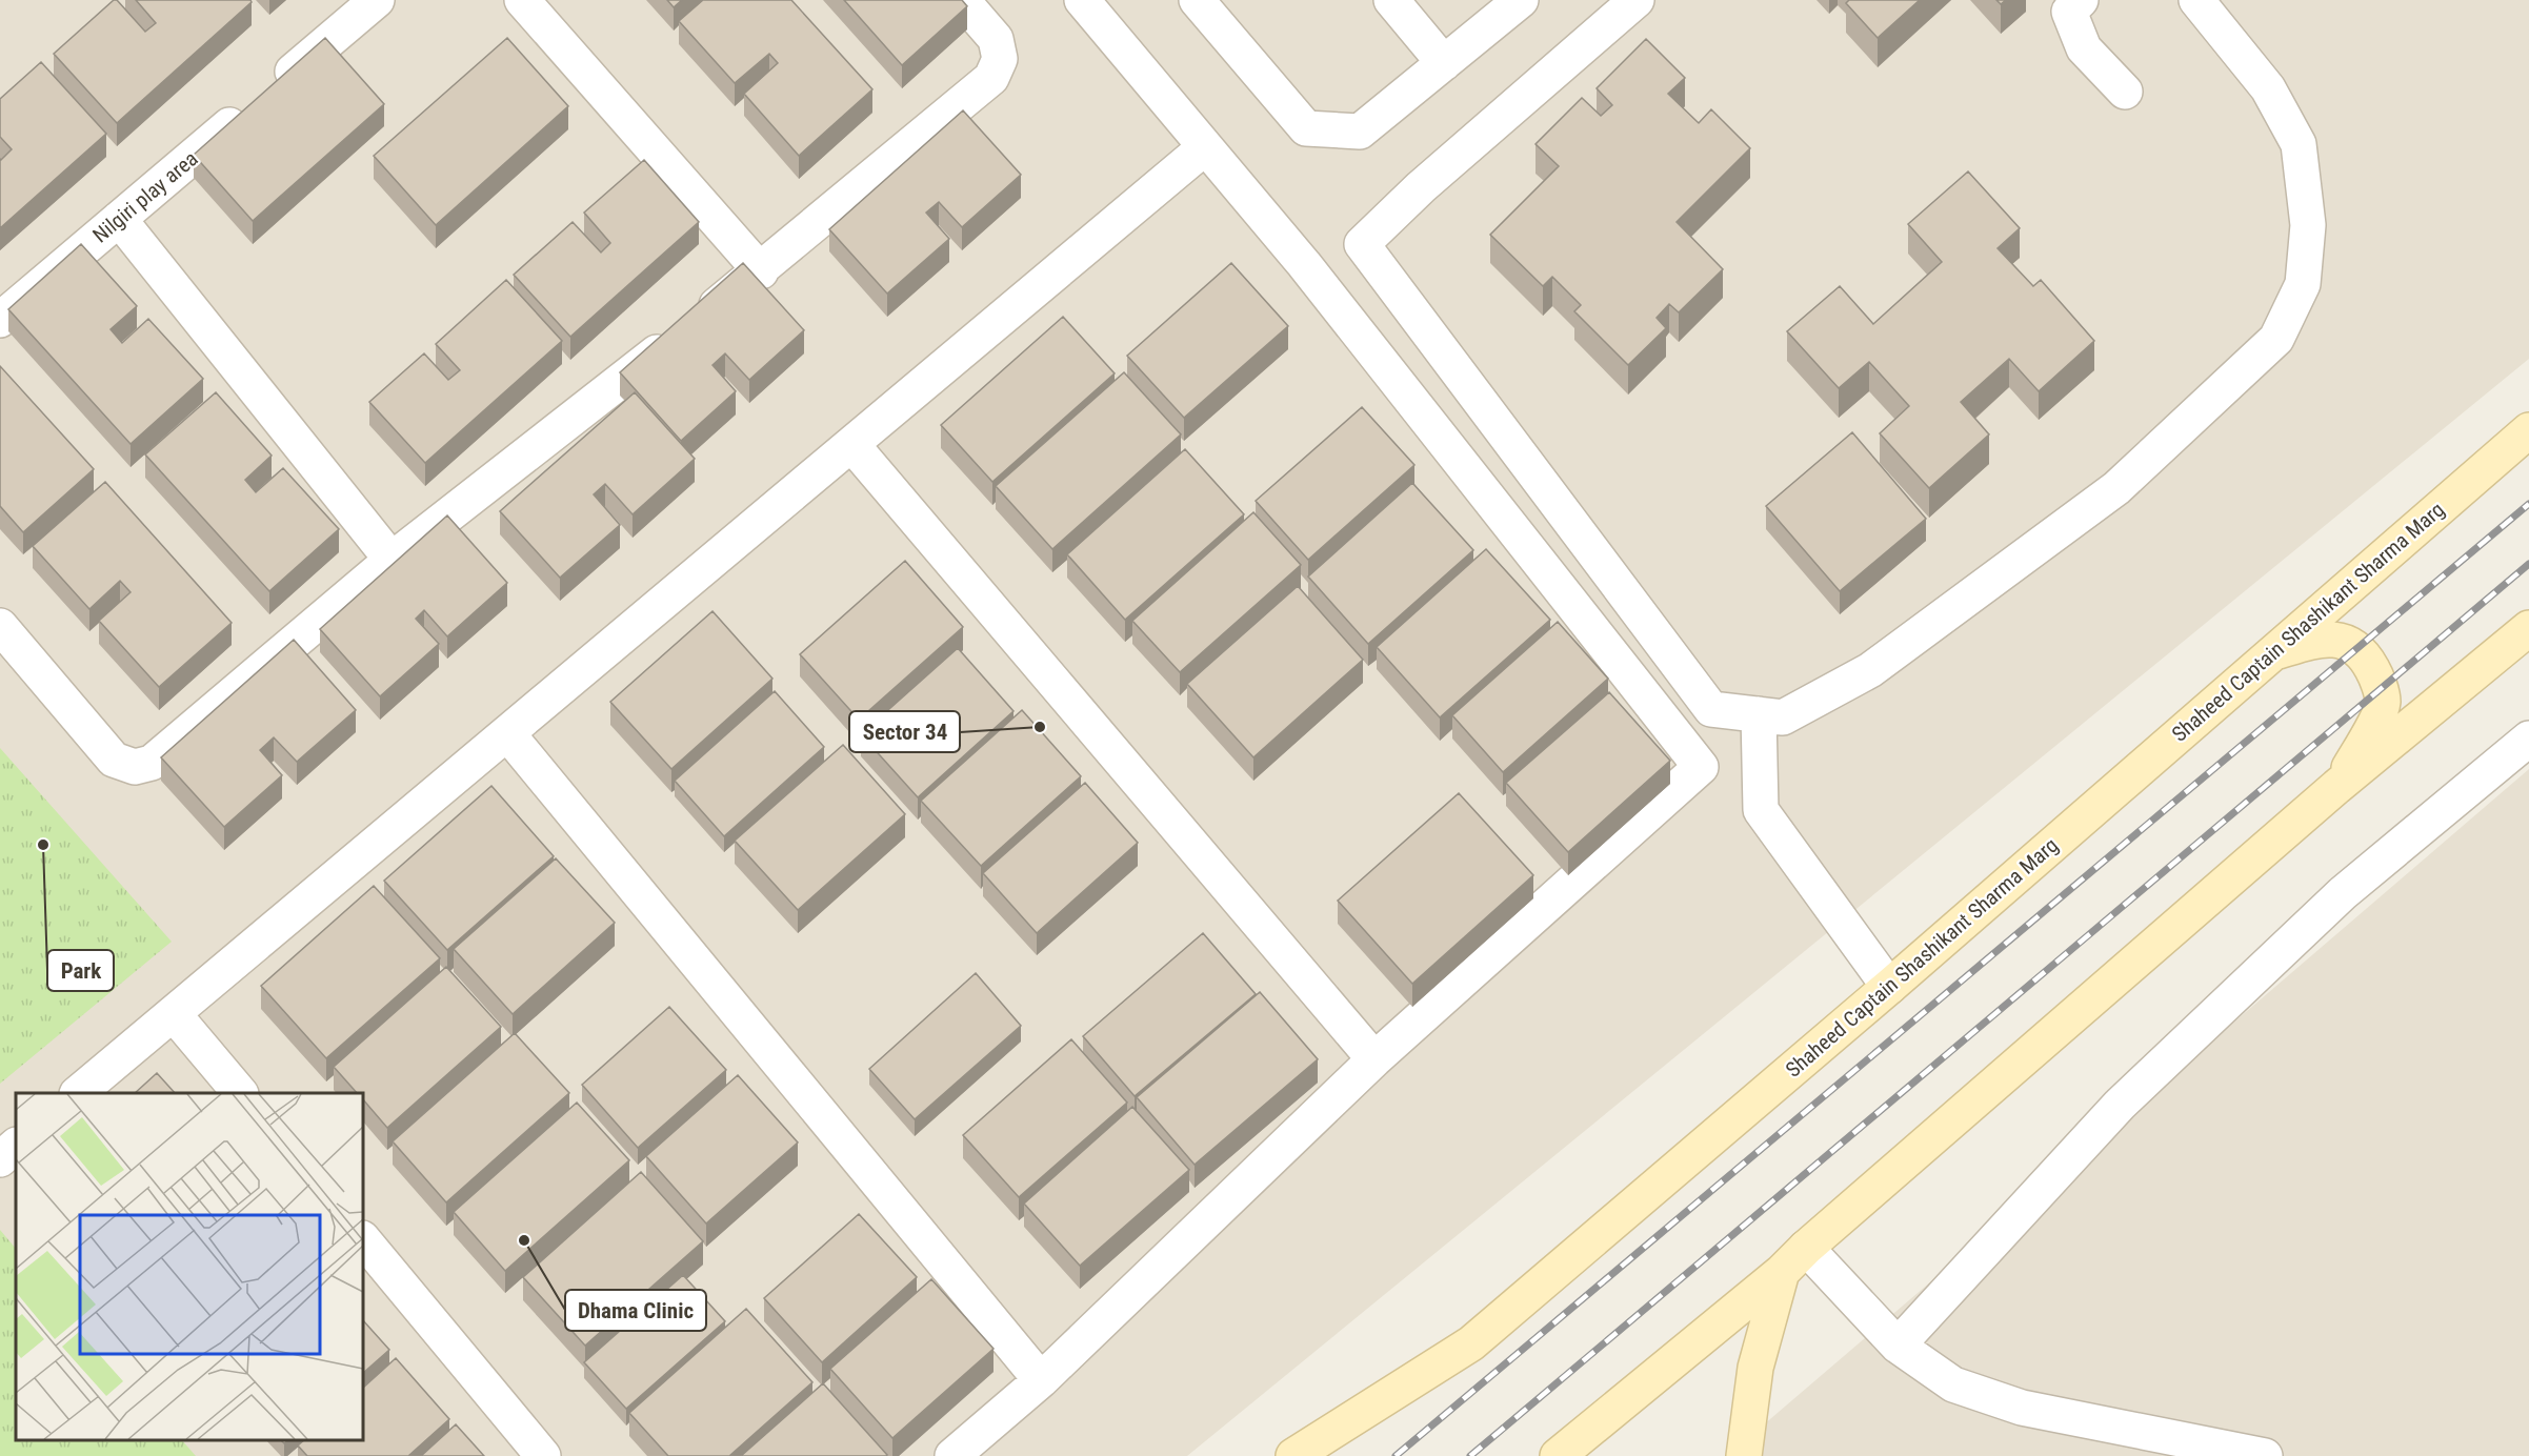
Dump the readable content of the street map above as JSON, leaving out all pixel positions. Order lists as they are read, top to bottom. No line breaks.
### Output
{"streets":{"main road":["Shaheed Captain Shashikant Sharma Marg"],"street":["Nilgiri play area"]},"places":["Sector 34","Park","Dhama Clinic"]}
